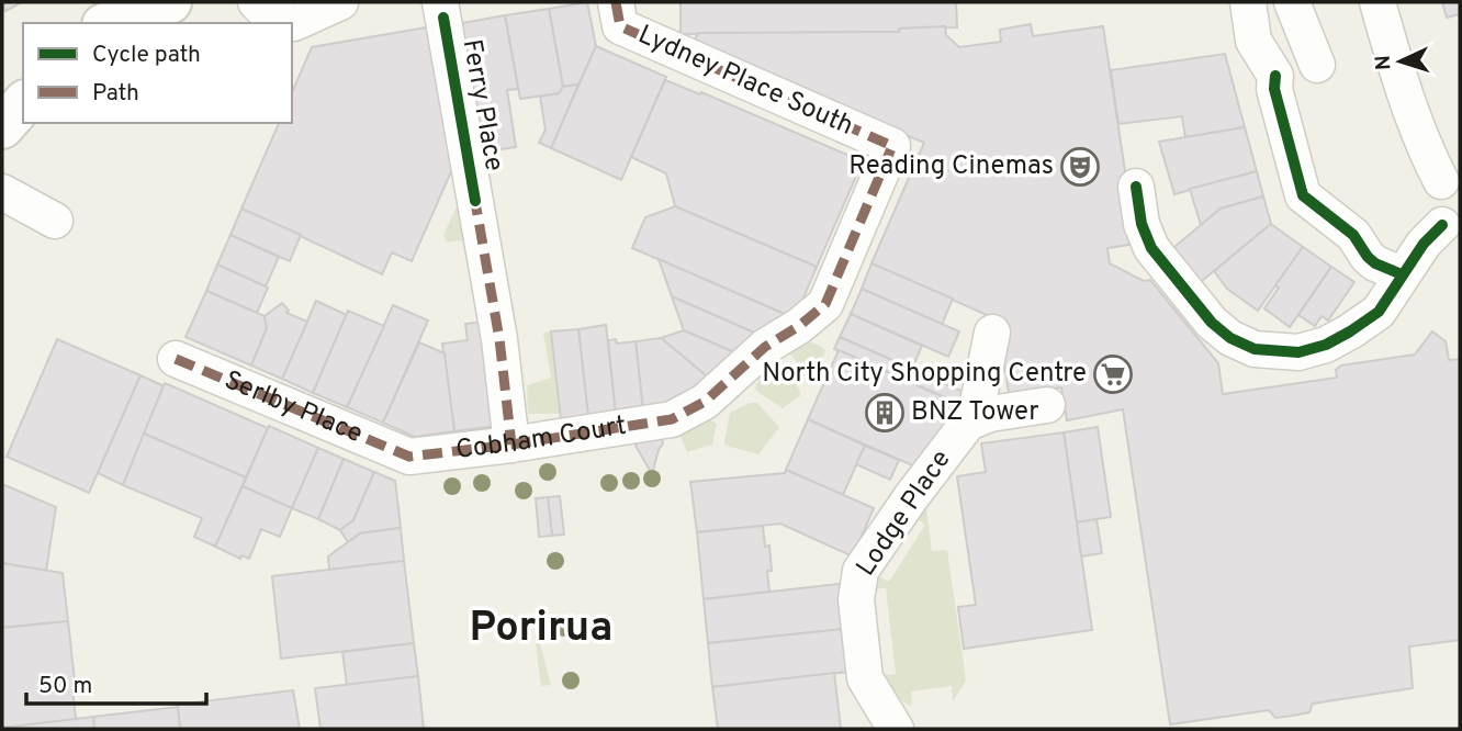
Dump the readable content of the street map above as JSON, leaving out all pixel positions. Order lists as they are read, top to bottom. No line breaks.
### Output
{"streets":{"street":["Lydney Place South","Ferry Place","Serlby Place","Cobham Court","Lodge Place"]},"crossings":[["Lydney Place South","Cobham Court"],["Ferry Place","Cobham Court"],["Serlby Place","Cobham Court"]],"districts":["Porirua"],"places":{"theatre":["Reading Cinemas"],"supermarket":["North City Shopping Centre"],"building":["BNZ Tower"]},"legend":["Cycle path","Path"],"scale_bar":"50 m","north":"left"}
